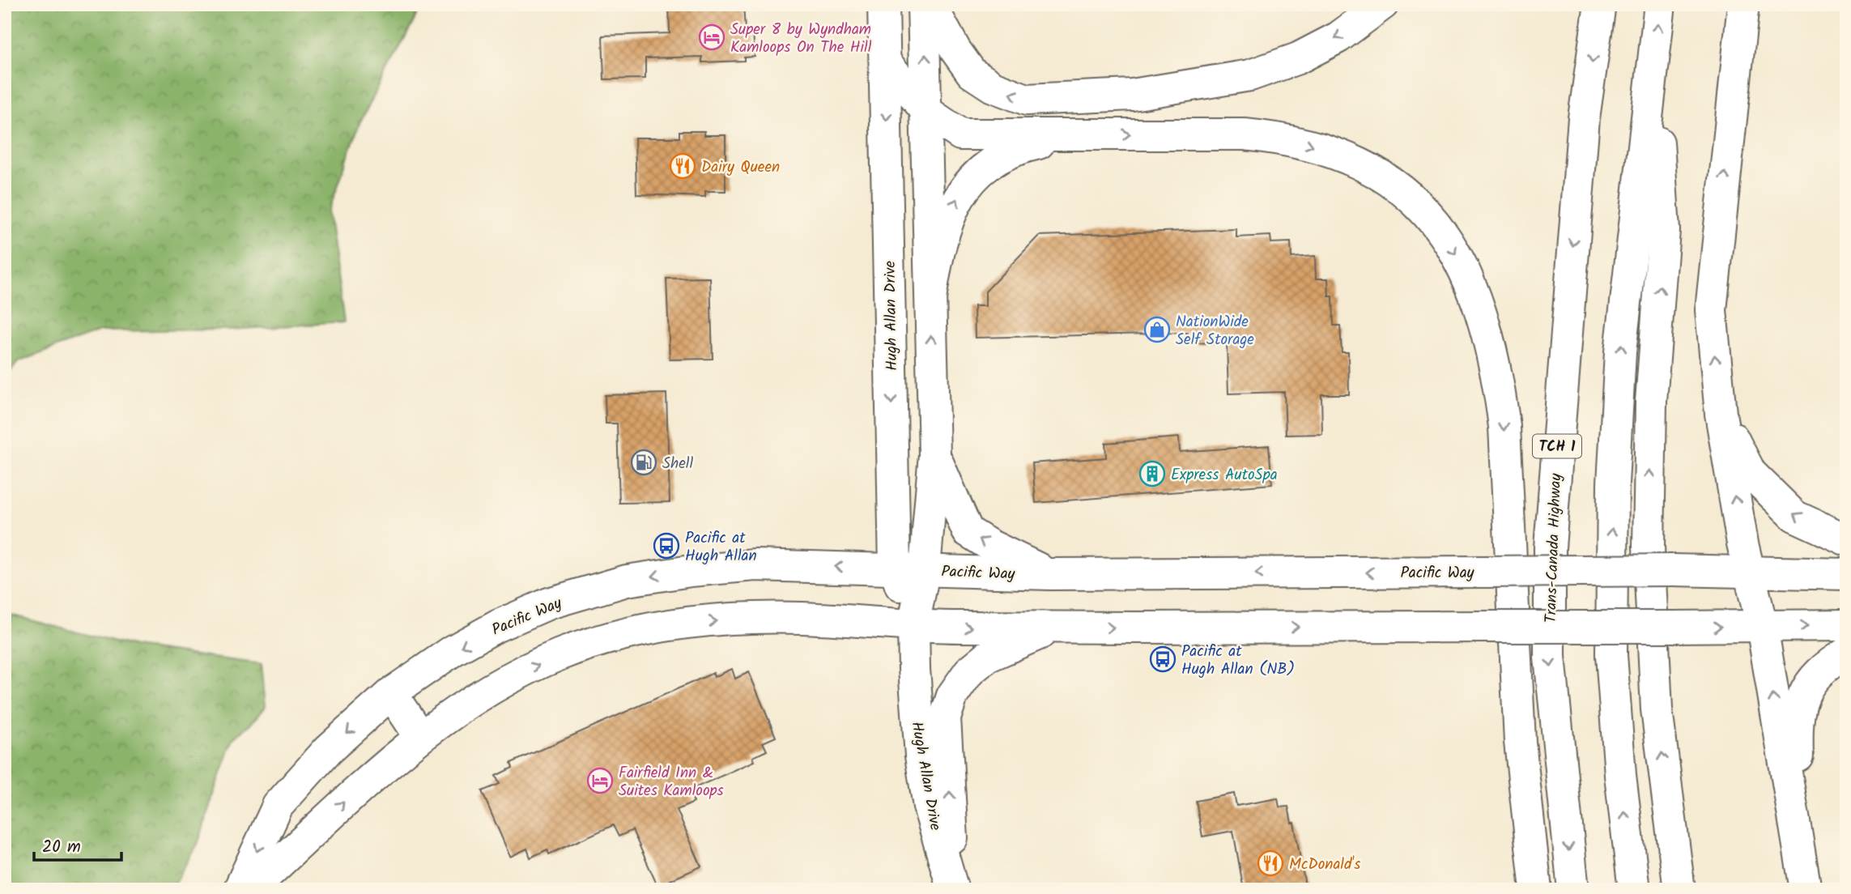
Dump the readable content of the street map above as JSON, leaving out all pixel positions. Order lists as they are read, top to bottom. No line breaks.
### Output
{"streets":{"main road":["Hugh Allan Drive","TCH 1","Trans-Canada Highway","Pacific Way"]},"crossings":[["Hugh Allan Drive","Pacific Way"]],"places":{"hotel":["Super 8 by Wyndham Kamloops On The Hill","Fairfield Inn & Suites Kamloops"],"restaurant":["Dairy Queen","McDonald's"],"shop":["NationWide Self Storage"],"fuel station":["Shell"],"building":["Express AutoSpa"],"bus stop":["Pacific at Hugh Allan","Pacific at Hugh Allan (NB)"]},"scale_bar":"20 m"}
